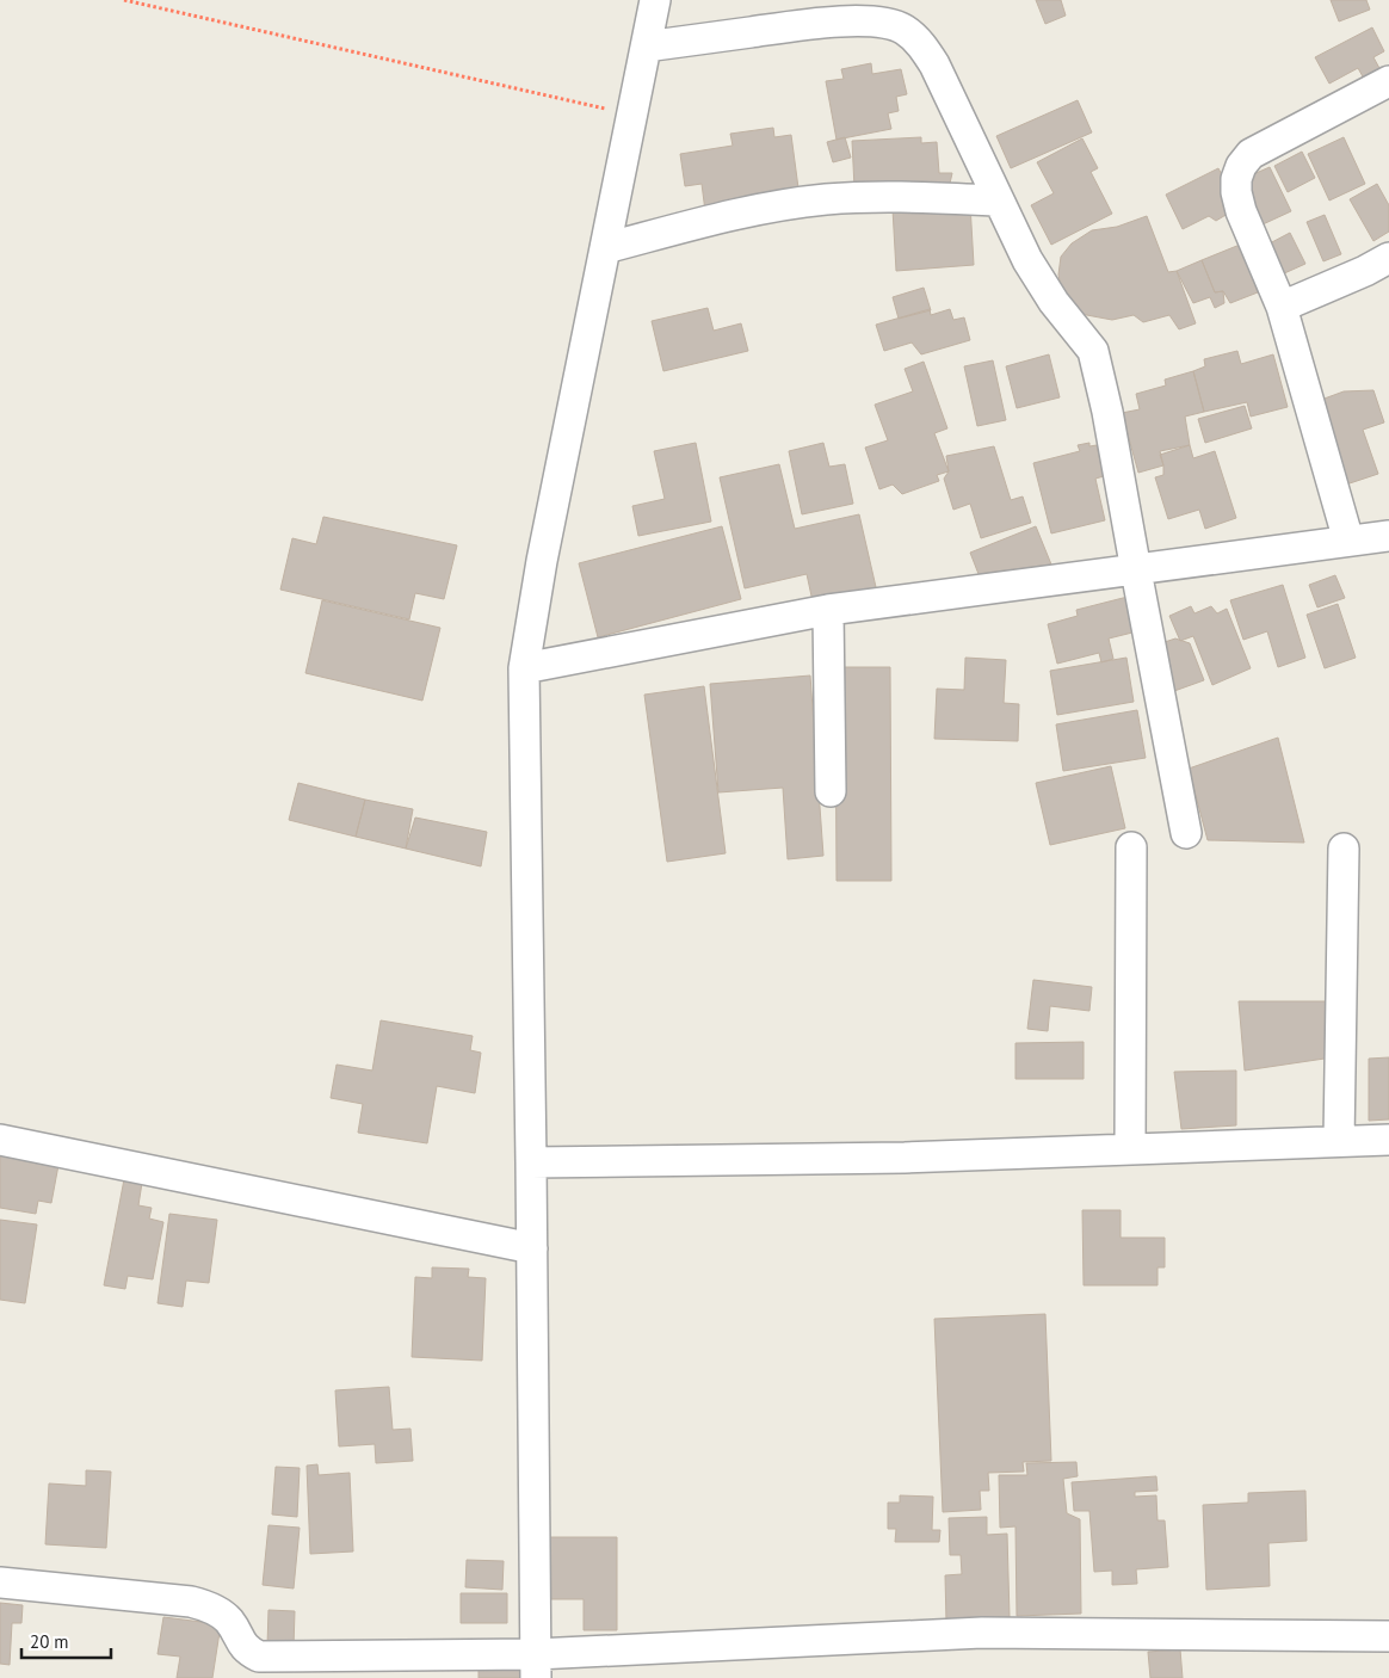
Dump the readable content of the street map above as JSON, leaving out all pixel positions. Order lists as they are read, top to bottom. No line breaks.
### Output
{"scale_bar":"20 m"}
